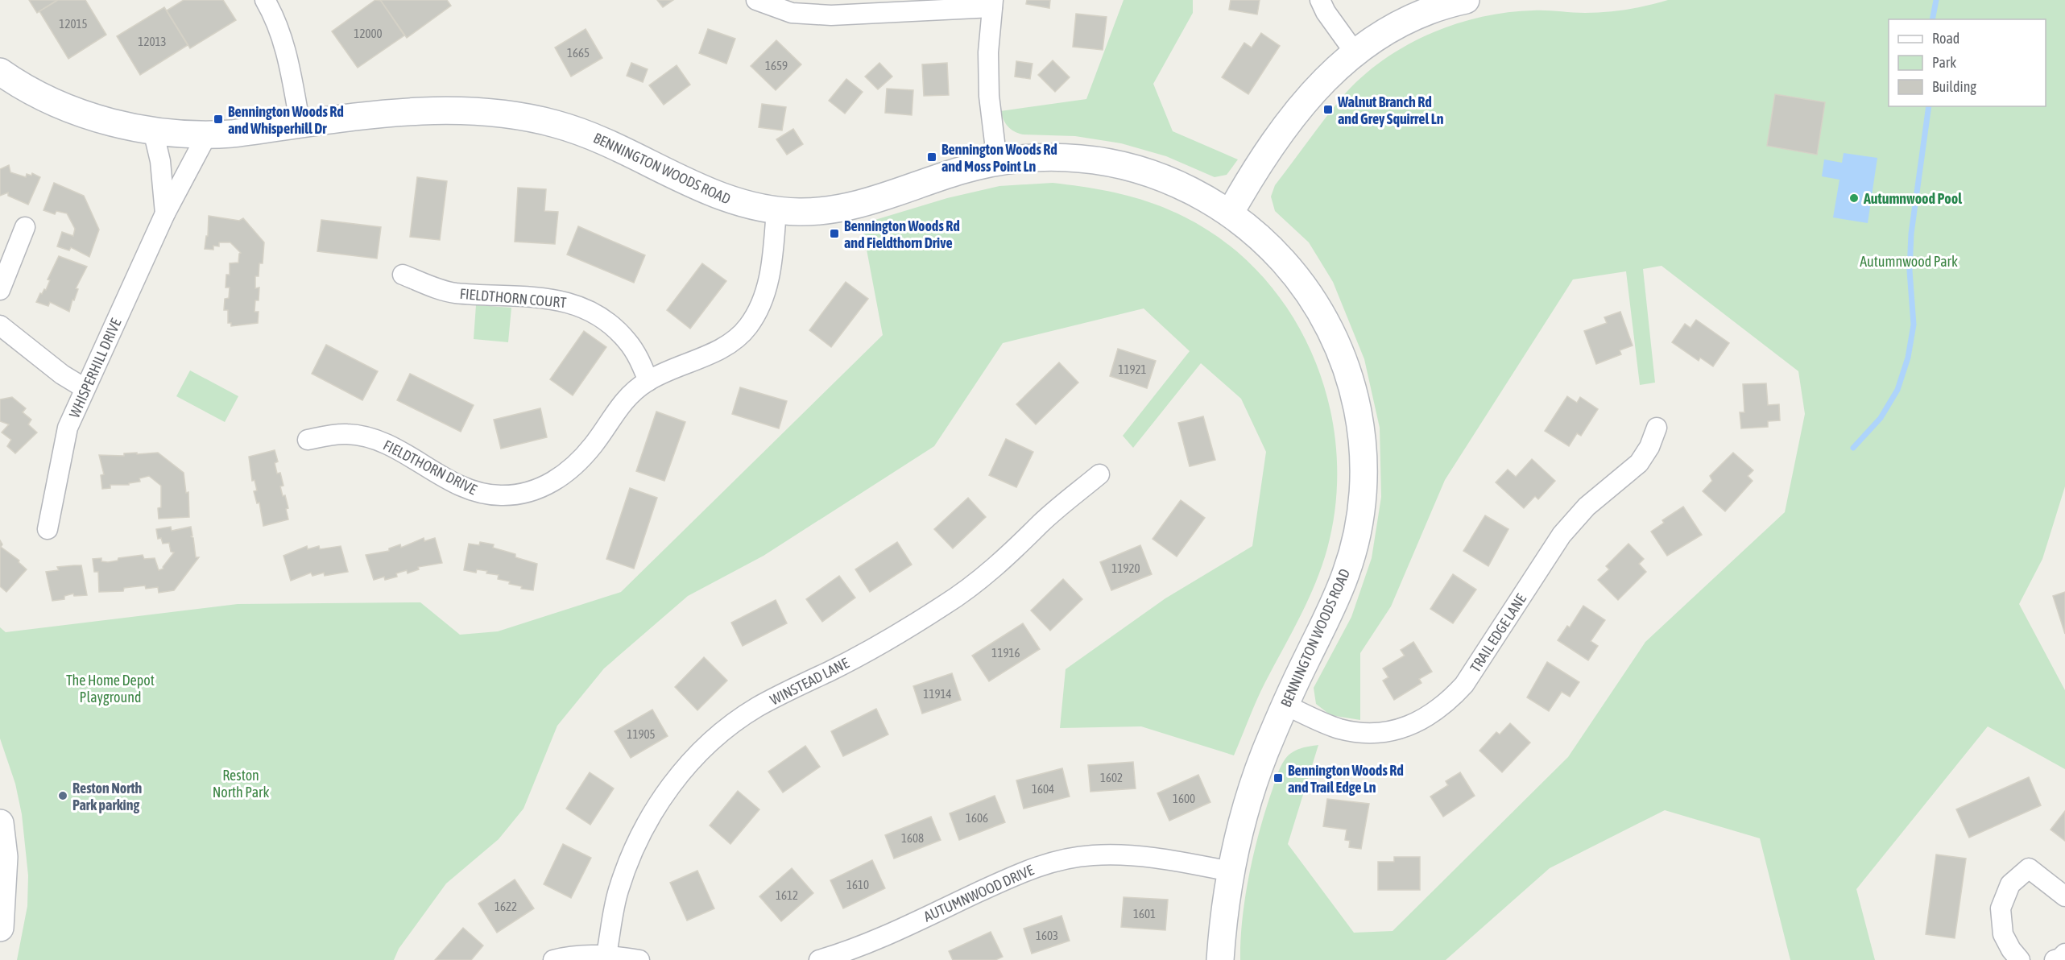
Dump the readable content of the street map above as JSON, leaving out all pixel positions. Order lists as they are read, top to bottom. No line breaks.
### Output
{"streets":{"street":["BENNINGTON WOODS ROAD","FIELDTHORN COURT","WHISPERHILL DRIVE","FIELDTHORN DRIVE","TRAIL EDGE LANE","WINSTEAD LANE","AUTUMNWOOD DRIVE"]},"crossings":[["BENNINGTON WOODS ROAD","WHISPERHILL DRIVE"],["BENNINGTON WOODS ROAD","FIELDTHORN DRIVE"],["BENNINGTON WOODS ROAD","TRAIL EDGE LANE"],["BENNINGTON WOODS ROAD","AUTUMNWOOD DRIVE"],["FIELDTHORN COURT","FIELDTHORN DRIVE"]],"parks":["Autumnwood Park","The Home Depot Playground","Reston North Park"],"places":{"transit":["Walnut Branch Rd and Grey Squirrel Ln","Bennington Woods Rd and Whisperhill Dr","Bennington Woods Rd and Moss Point Ln","Bennington Woods Rd and Fieldthorn Drive","Bennington Woods Rd and Trail Edge Ln"],"other":["Autumnwood Pool","Reston North Park parking"]},"house_numbers":["12015","12000","12013","1665","1659","11921","11920","11916","11914","11905","1602","1604","1600","1606","1608","1610","1612","1622","1601","1603"],"legend":["Road","Park","Building"]}
